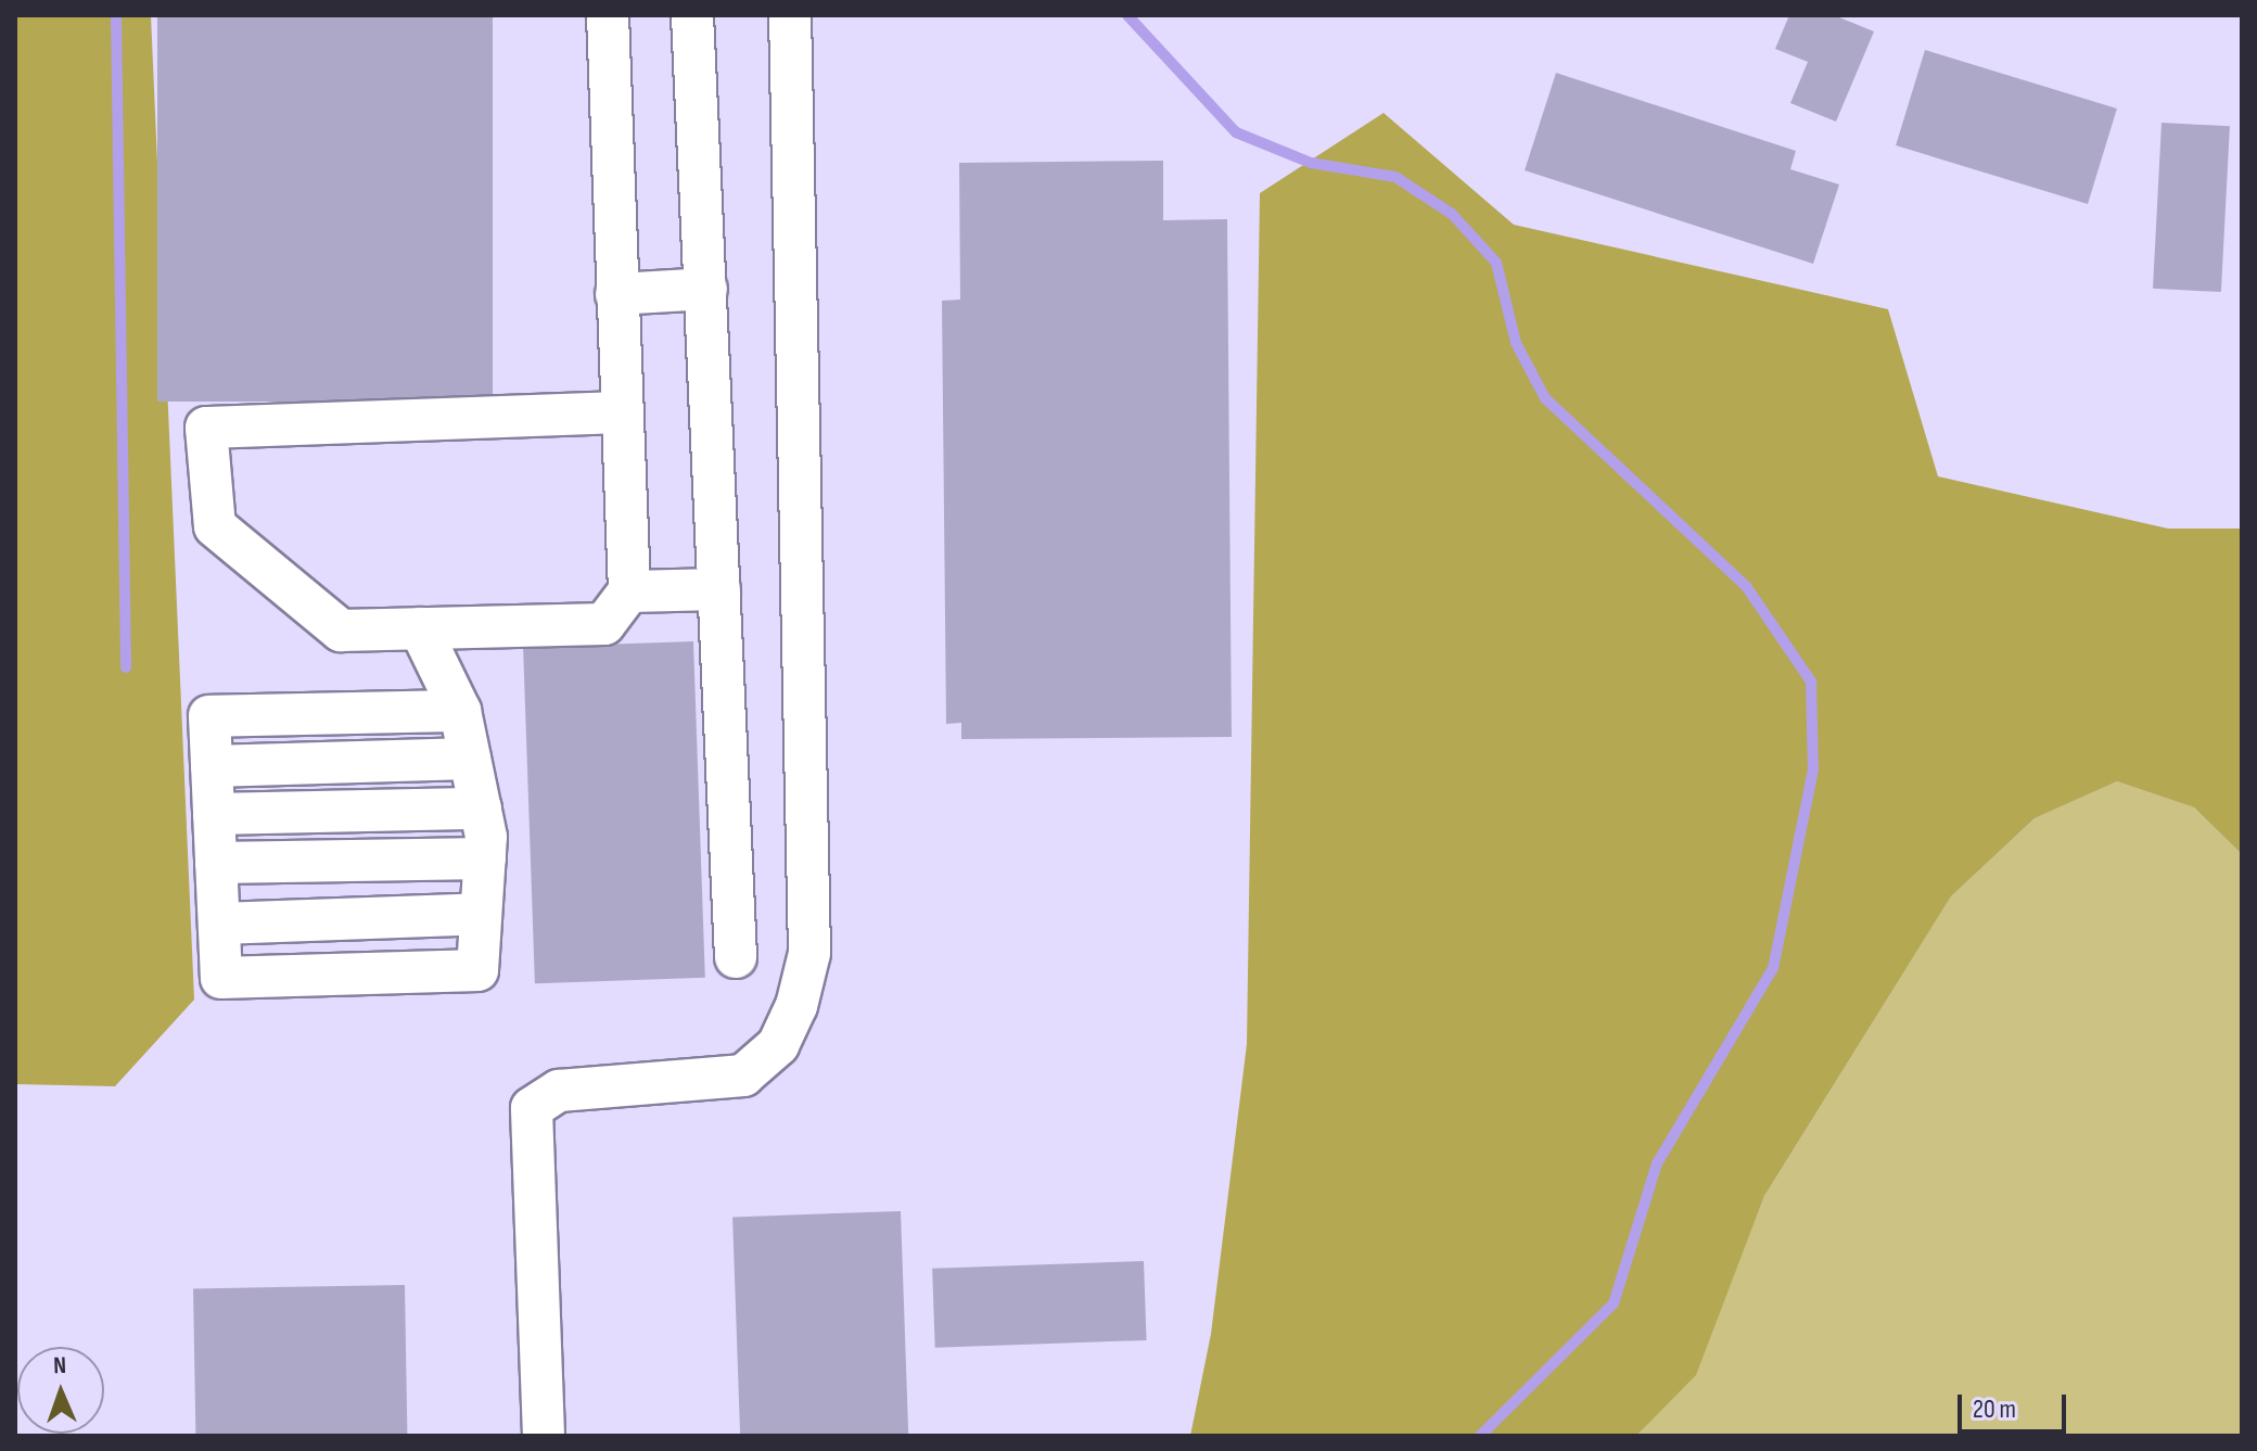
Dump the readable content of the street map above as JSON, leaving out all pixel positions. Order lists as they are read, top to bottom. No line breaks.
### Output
{"scale_bar":"20 m","north":"top"}
